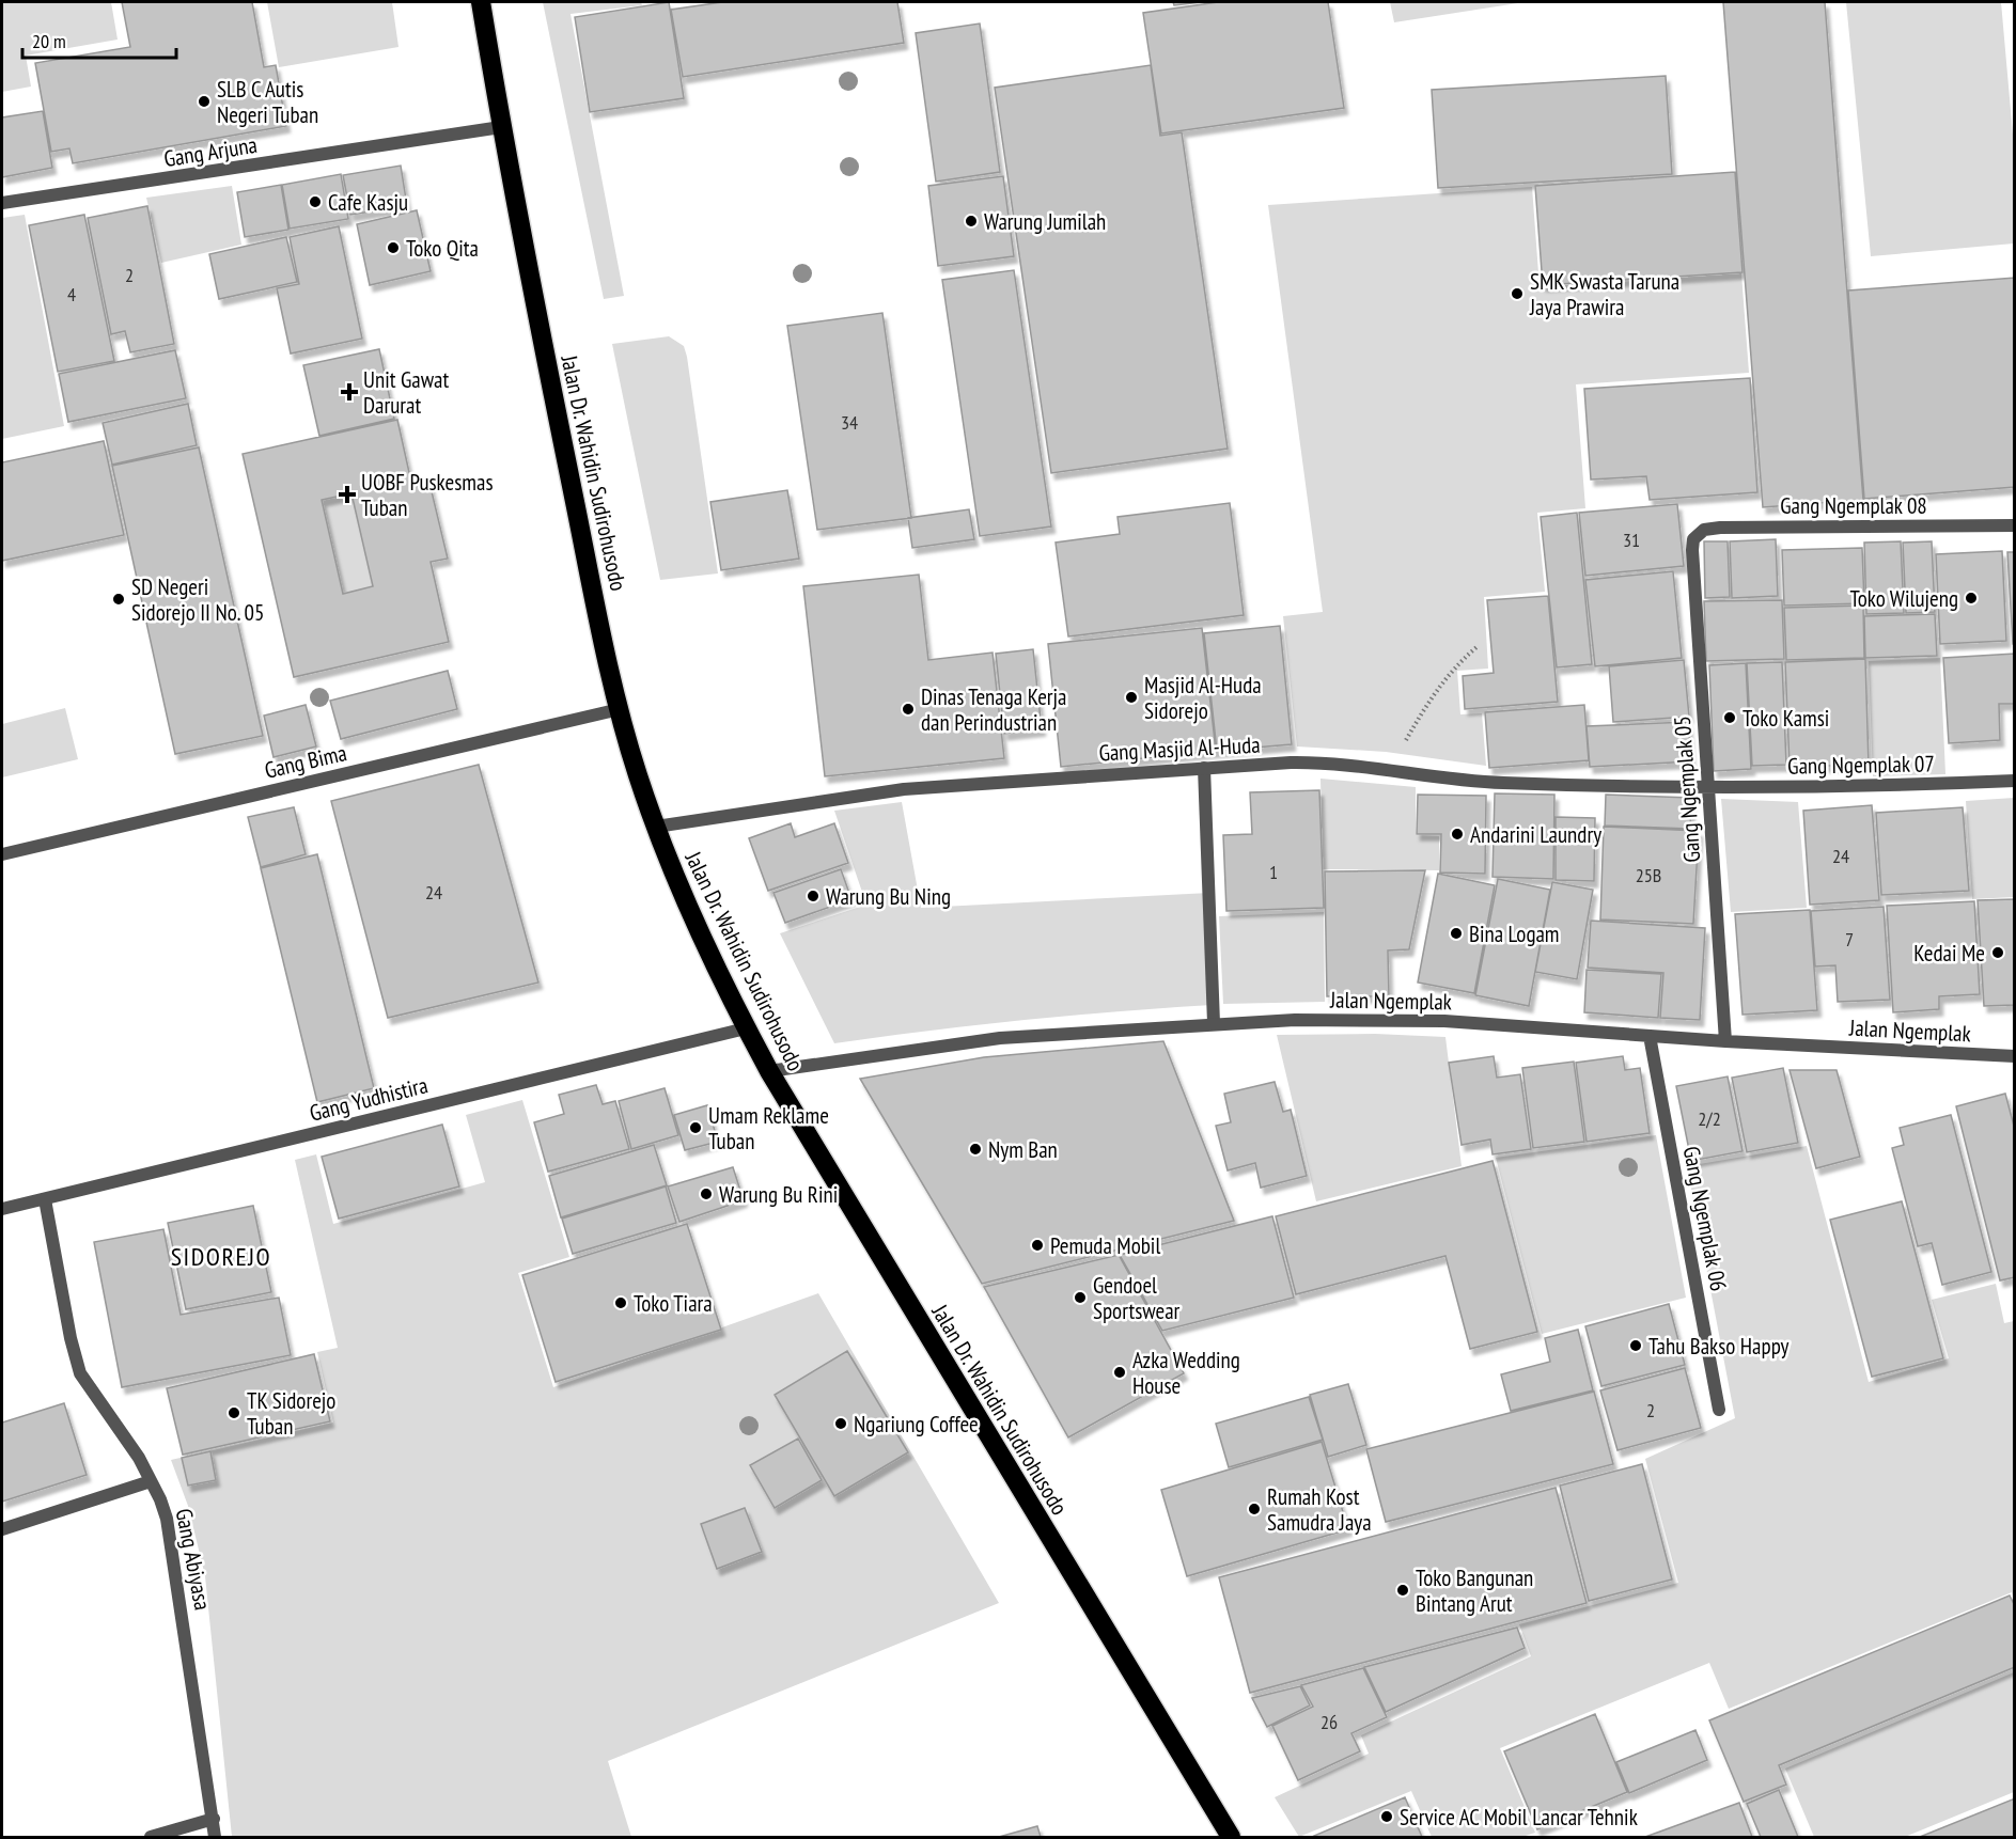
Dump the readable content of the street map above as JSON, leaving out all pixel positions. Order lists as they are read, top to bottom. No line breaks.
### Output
{"streets":{"highway":["Jalan Dr. Wahidin Sudirohusodo"],"street":["Gang Arjuna","Gang Ngemplak 08","Gang Masjid Al-Huda","Gang Bima","Gang Ngemplak 07","Gang Ngemplak 05","Jalan Ngemplak","Gang Yudhistira","Gang Ngemplak 06","Gang Abiyasa"]},"crossings":[["Gang Arjuna","Jalan Dr. Wahidin Sudirohusodo"],["Jalan Dr. Wahidin Sudirohusodo","Gang Masjid Al-Huda"],["Jalan Dr. Wahidin Sudirohusodo","Gang Bima"],["Jalan Dr. Wahidin Sudirohusodo","Jalan Ngemplak"],["Jalan Dr. Wahidin Sudirohusodo","Gang Yudhistira"],["Gang Ngemplak 08","Gang Ngemplak 05"],["Gang Masjid Al-Huda","Gang Ngemplak 07"],["Gang Masjid Al-Huda","Gang Ngemplak 05"],["Gang Ngemplak 07","Gang Ngemplak 05"],["Gang Ngemplak 05","Jalan Ngemplak"],["Jalan Ngemplak","Gang Ngemplak 06"],["Gang Yudhistira","Gang Abiyasa"]],"districts":["SIDOREJO"],"places":{"other":["SLB C Autis Negeri Tuban","Cafe Kasju","Warung Jumilah","Toko Qita","SMK Swasta Taruna Jaya Prawira","Toko Wilujeng","SD Negeri Sidorejo II No. 05","Masjid Al-Huda Sidorejo","Dinas Tenaga Kerja dan Perindustrian","Toko Kamsi","Andarini Laundry","Warung Bu Ning","Bina Logam","Kedai Me","Umam Reklame Tuban","Nym Ban","Warung Bu Rini","Pemuda Mobil","Gendoel Sportswear","Toko Tiara","Tahu Bakso Happy","Azka Wedding House","TK Sidorejo Tuban","Ngariung Coffee","Rumah Kost Samudra Jaya","Toko Bangunan Bintang Arut","Service AC Mobil Lancar Tehnik"],"health":["Unit Gawat Darurat","UOBF Puskesmas Tuban"]},"house_numbers":["2","4","34","31","24","1","25B","24","7","2/2","2","26"],"scale_bar":"20 m"}
